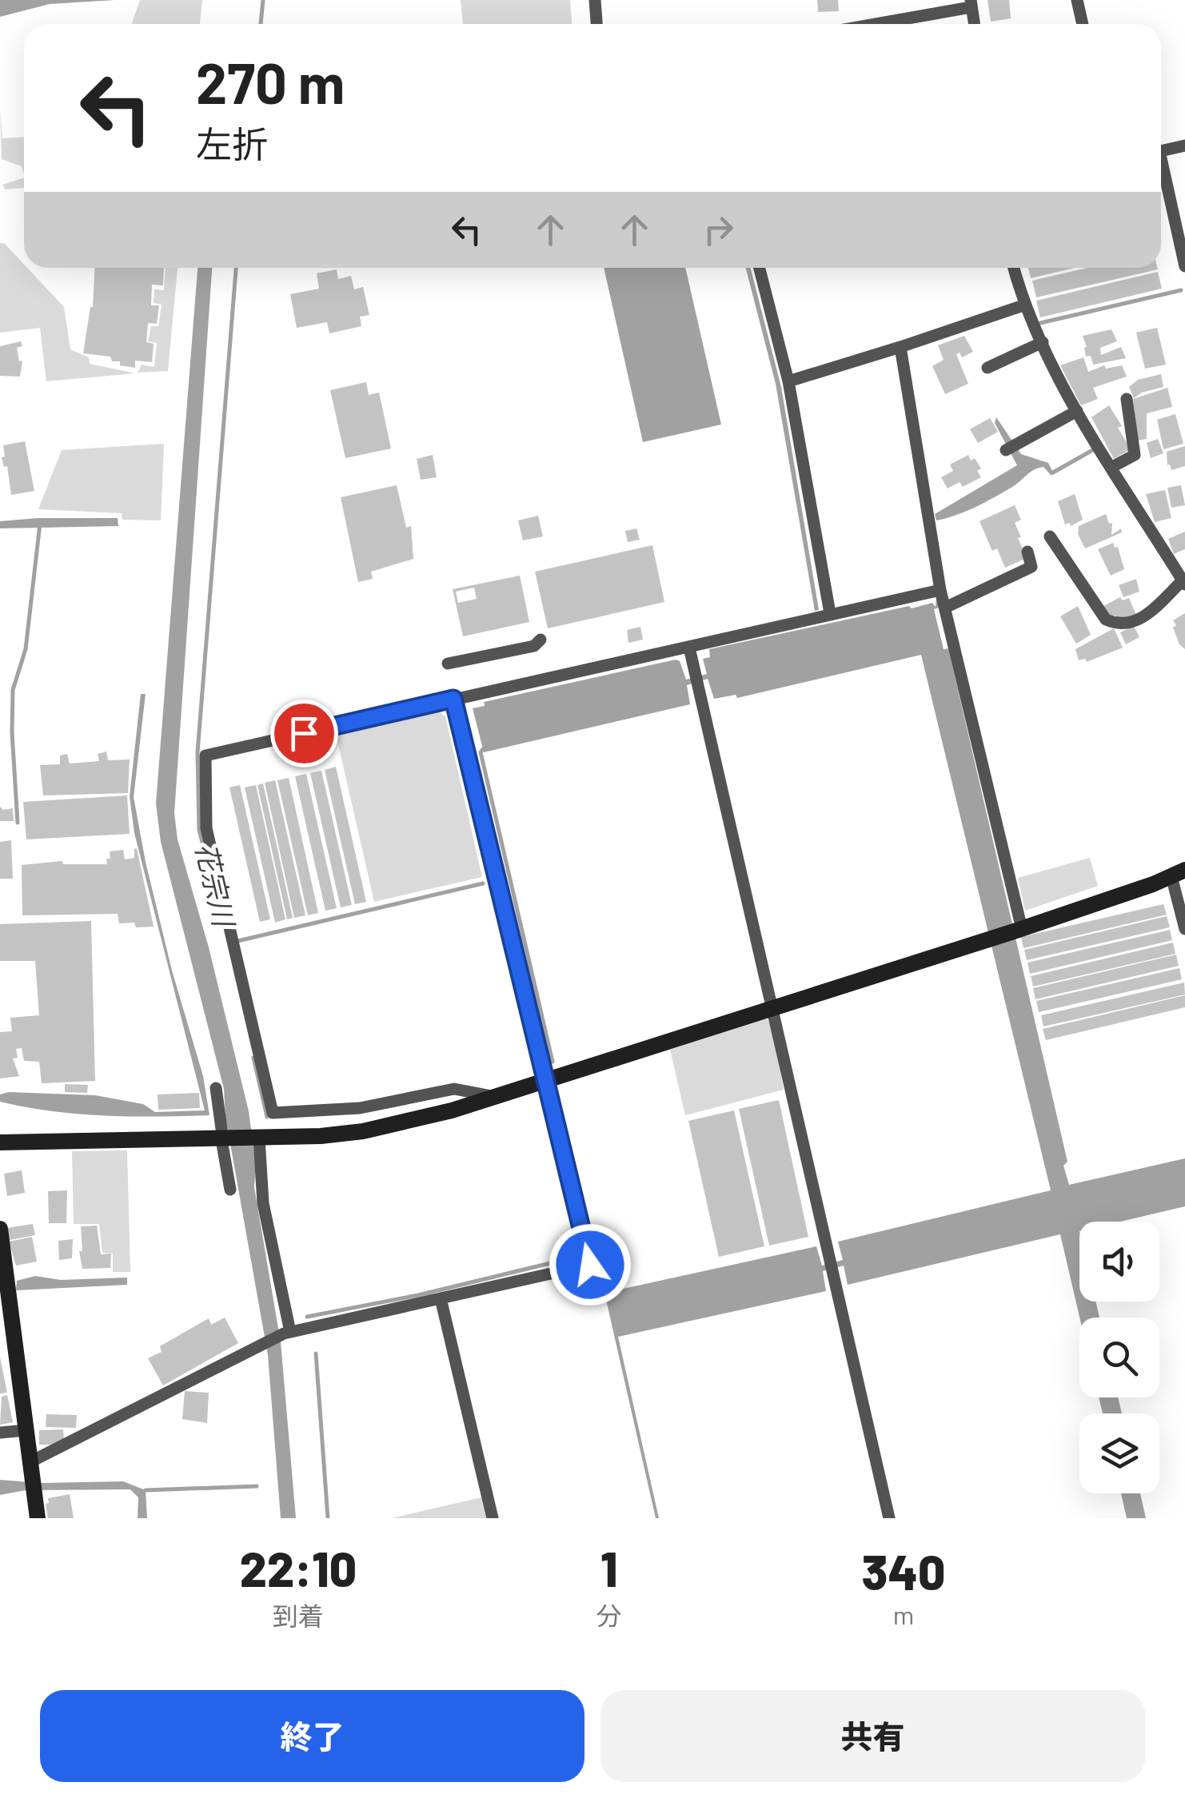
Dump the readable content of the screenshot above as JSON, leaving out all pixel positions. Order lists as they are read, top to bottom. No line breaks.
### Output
{"water":["花宗川"],"page":{"turn":["270 m","左折"],"eta":["22:10","到着","1","分","340","m"],"buttons":["終了","共有"]}}
